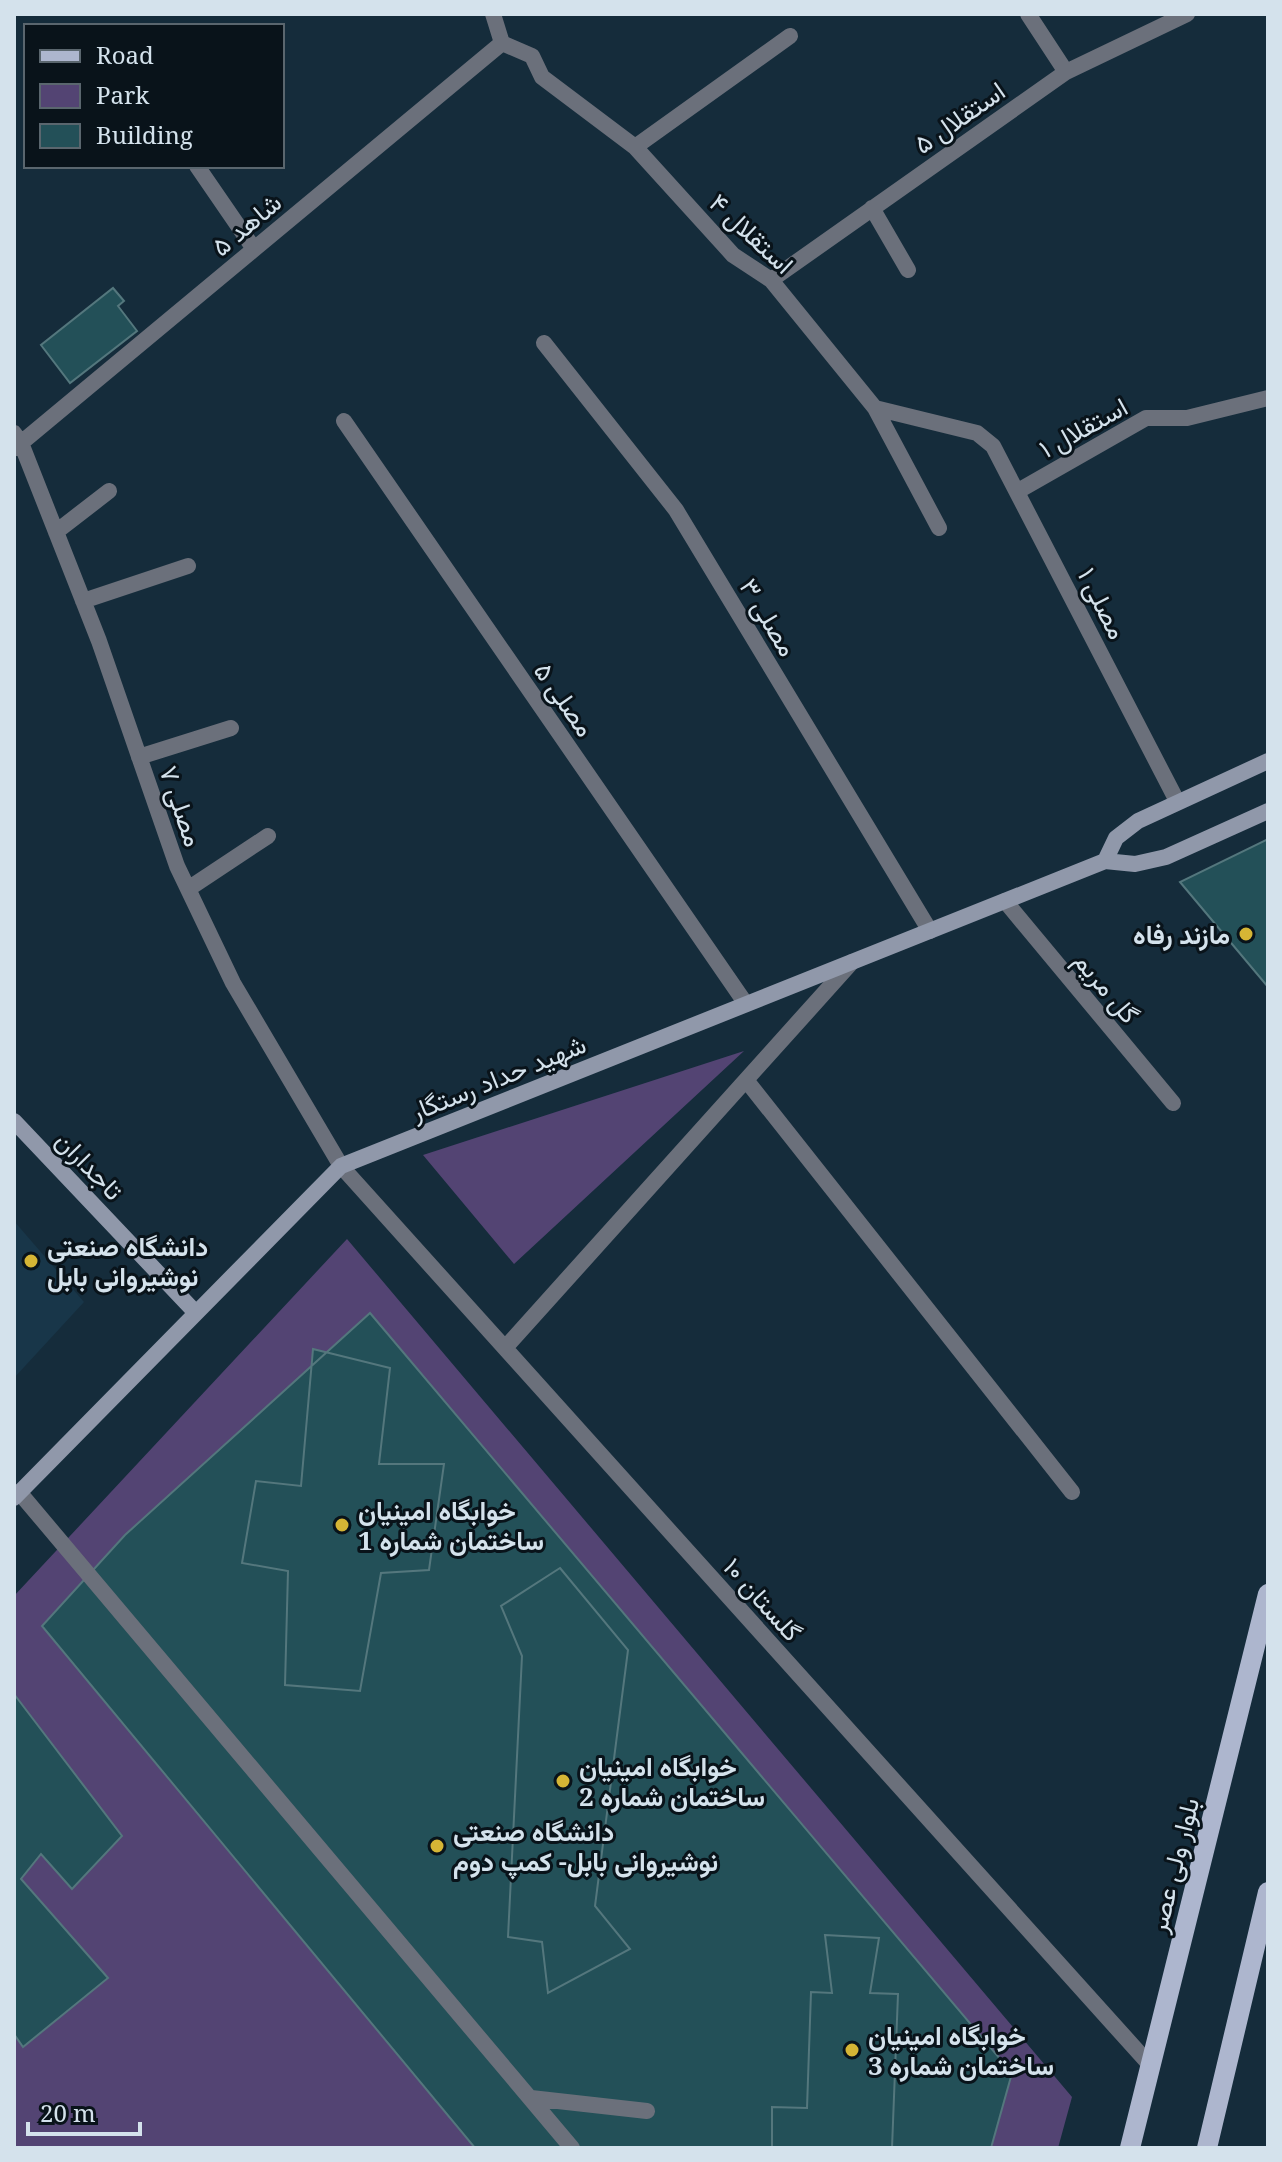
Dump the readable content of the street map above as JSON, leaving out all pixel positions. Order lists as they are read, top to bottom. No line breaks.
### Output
{"streets":{"main road":["شهید حداد رستگار","تاجداران","بلوار ولی عصر"],"street":["استقلال ۵","شاهد ۵","استقلال ۴","استقلال ۱","مصلی ۱","مصلی ۳","مصلی ۵","مصلی ۷","گل مریم","گلستان ۱۰"]},"crossings":[["استقلال ۵","استقلال ۴"],["شاهد ۵","استقلال ۴"],["شاهد ۵","مصلی ۷"],["استقلال ۴","مصلی ۱"],["استقلال ۱","مصلی ۱"],["مصلی ۳","شهید حداد رستگار"],["مصلی ۵","شهید حداد رستگار"],["مصلی ۷","شهید حداد رستگار"],["مصلی ۷","گلستان ۱۰"],["گل مریم","شهید حداد رستگار"],["شهید حداد رستگار","تاجداران"],["شهید حداد رستگار","گلستان ۱۰"],["گلستان ۱۰","بلوار ولی عصر"]],"places":["مازند رفاه","دانشگاه صنعتی نوشیروانی بابل","خوابگاه امینیان ساختمان شماره 1","خوابگاه امینیان ساختمان شماره 2","دانشگاه صنعتی نوشیروانی بابل- کمپ دوم","خوابگاه امینیان ساختمان شماره 3"],"legend":["Road","Park","Building"],"scale_bar":"20 m"}
